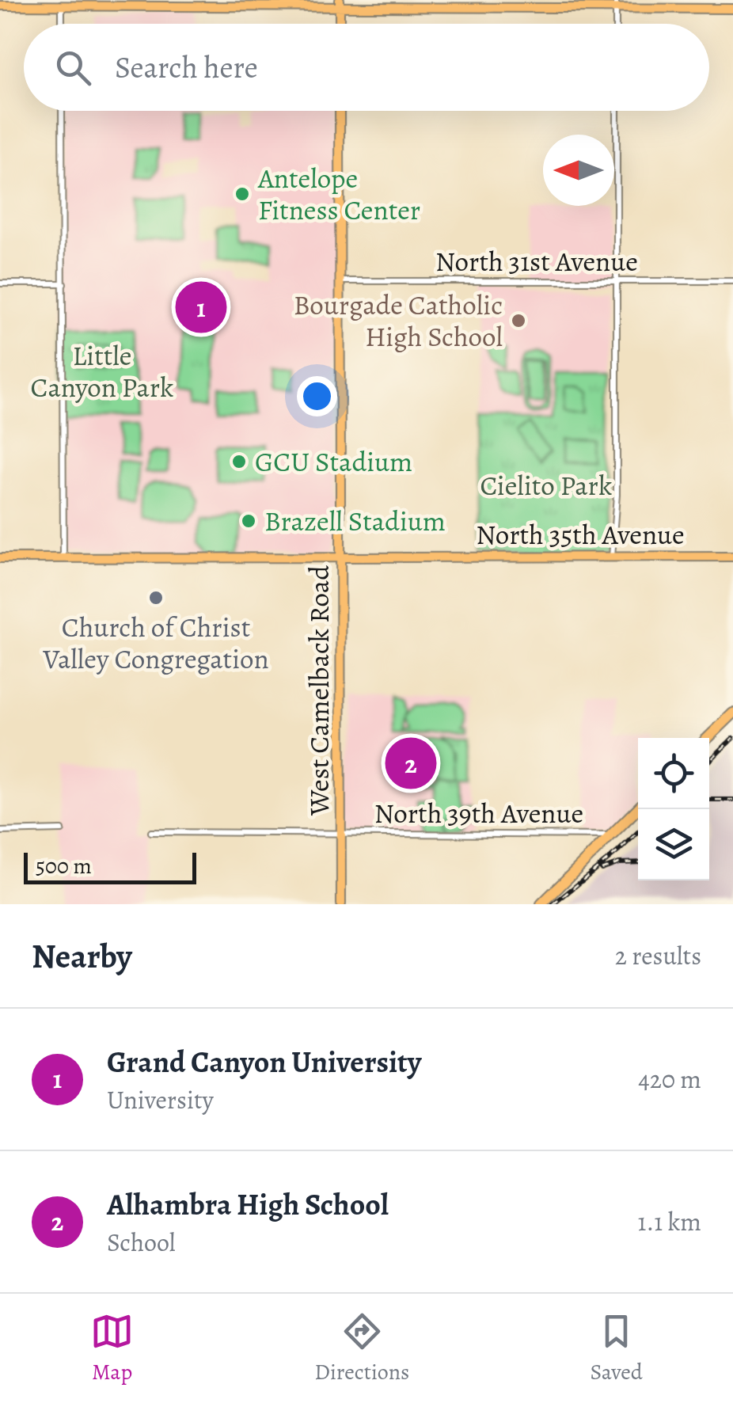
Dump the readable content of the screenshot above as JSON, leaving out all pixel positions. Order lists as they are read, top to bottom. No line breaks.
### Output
{"streets":{"main road":["North 35th Avenue","West Camelback Road"],"street":["North 31st Avenue","North 39th Avenue"]},"crossings":[["North 31st Avenue","West Camelback Road"],["North 35th Avenue","West Camelback Road"],["West Camelback Road","North 39th Avenue"]],"parks":["Little Canyon Park","Cielito Park"],"places":["Antelope Fitness Center","Bourgade Catholic High School","GCU Stadium","Brazell Stadium","Church of Christ Valley Congregation"],"scale_bar":"500 m","north":"left","page":{"search":"Search here","pins":["1","2"],"scale":"500 m","heading":["Nearby","2 results"],"list":[{"mark":"1","name":"Grand Canyon University","note":"University","value":"420 m"},{"mark":"2","name":"Alhambra High School","note":"School","value":"1.1 km"}],"nav":["Map","Directions","Saved"]}}
